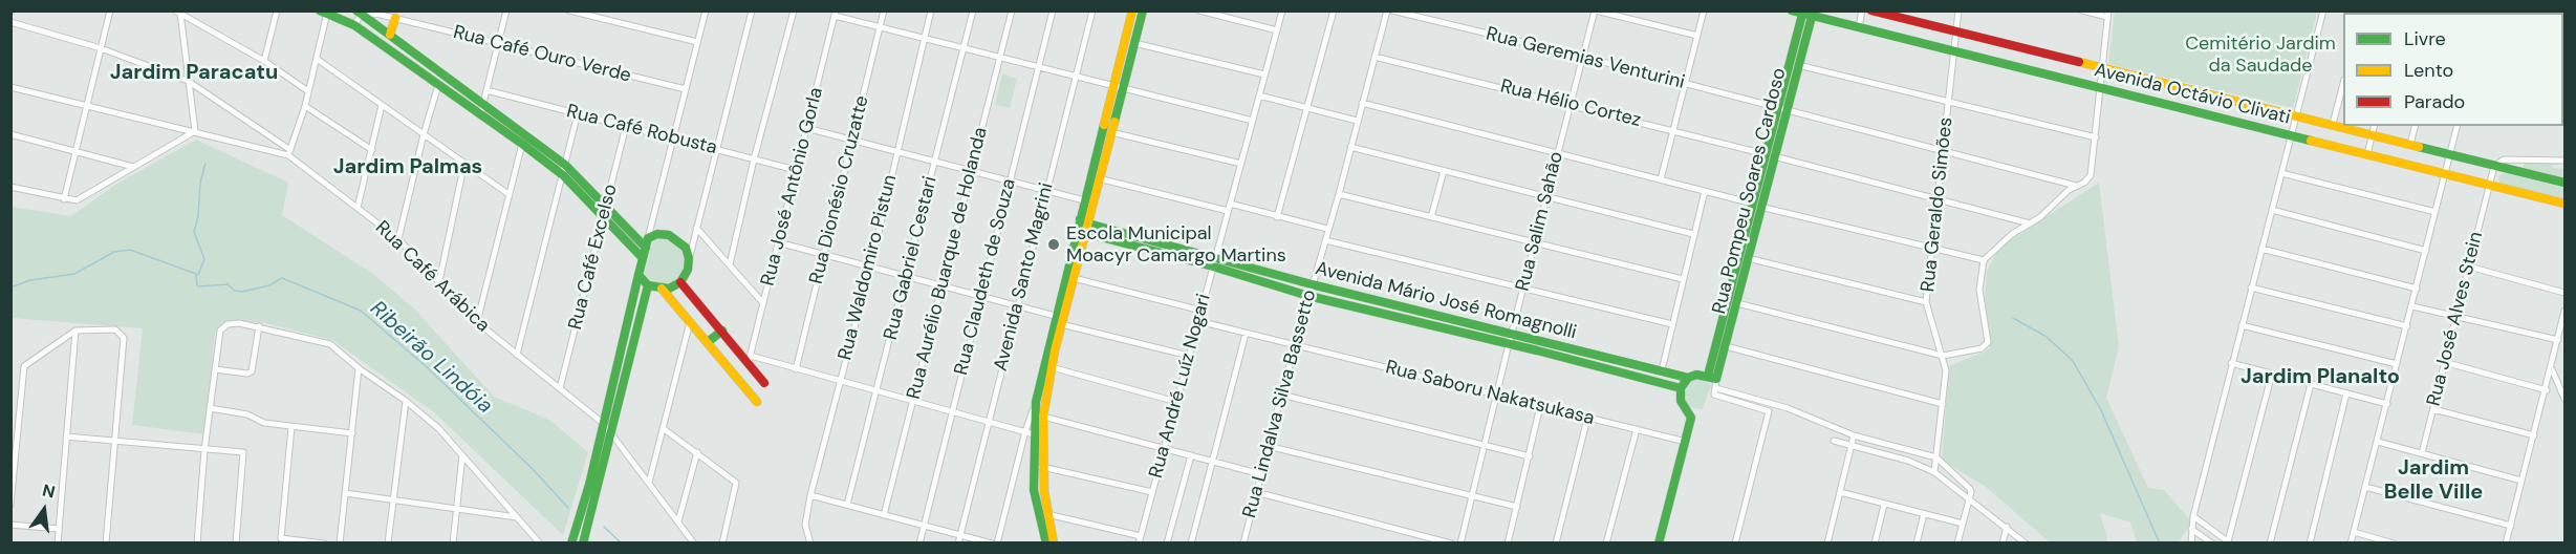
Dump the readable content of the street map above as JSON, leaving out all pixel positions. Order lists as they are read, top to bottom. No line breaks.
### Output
{"streets":{"street":["Rua Café Ouro Verde","Rua Geremias Venturini","Avenida Octávio Clivati","Rua Hélio Cortez","Rua Café Robusta","Rua José Antônio Gorla","Rua Dionésio Cruzatte","Rua Pompeu Soares Cardoso","Rua Geraldo Simões","Rua Salim Sahão","Rua Café Excelso","Rua Gabriel Cestari","Rua Aurélio Buarque de Holanda","Rua Waldomiro Pistun","Rua Café Arábica","Rua Claudeth de Souza","Avenida Santo Magrini","Avenida Mário José Romagnolli","Rua José Alves Stein","Rua André Luíz Nogari","Rua Saboru Nakatsukasa","Rua Lindalva Silva Bassetto"]},"crossings":[["Rua Geremias Venturini","Rua Pompeu Soares Cardoso"],["Rua Geremias Venturini","Rua Geraldo Simões"],["Rua Geremias Venturini","Rua Salim Sahão"],["Avenida Octávio Clivati","Rua Pompeu Soares Cardoso"],["Avenida Octávio Clivati","Rua Geraldo Simões"],["Avenida Octávio Clivati","Rua José Alves Stein"],["Rua Hélio Cortez","Rua Pompeu Soares Cardoso"],["Rua Hélio Cortez","Rua Geraldo Simões"],["Rua Hélio Cortez","Rua Salim Sahão"],["Rua Hélio Cortez","Rua Lindalva Silva Bassetto"],["Rua Café Robusta","Rua José Antônio Gorla"],["Rua Café Robusta","Rua Café Excelso"],["Rua Salim Sahão","Avenida Mário José Romagnolli"],["Rua Salim Sahão","Rua Saboru Nakatsukasa"],["Rua Café Excelso","Rua Café Arábica"],["Avenida Mário José Romagnolli","Rua André Luíz Nogari"],["Avenida Mário José Romagnolli","Rua Lindalva Silva Bassetto"],["Rua André Luíz Nogari","Rua Saboru Nakatsukasa"],["Rua Saboru Nakatsukasa","Rua Lindalva Silva Bassetto"]],"districts":["Jardim Paracatu","Jardim Palmas","Jardim Planalto","Jardim Belle Ville"],"water":["Ribeirão Lindóia"],"parks":["Cemitério Jardim da Saudade"],"places":["Escola Municipal Moacyr Camargo Martins"],"legend":["Livre","Lento","Parado"],"north":"top"}
